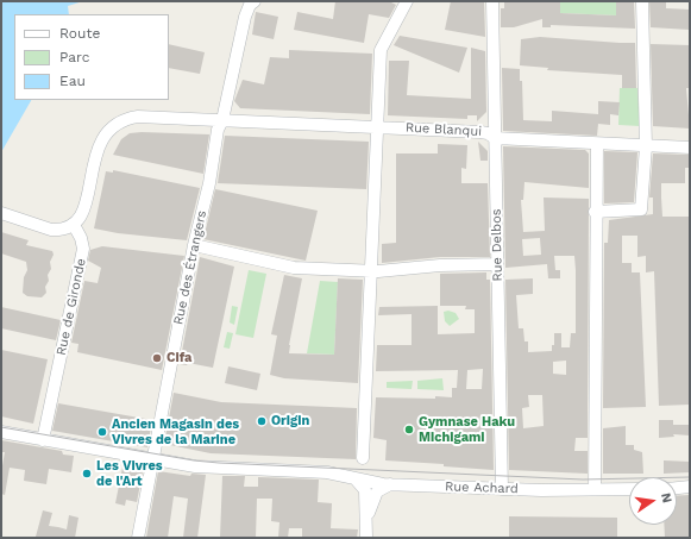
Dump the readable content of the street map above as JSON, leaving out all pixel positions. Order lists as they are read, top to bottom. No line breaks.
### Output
{"streets":{"street":["Rue Blanqui","Rue Delbos","Rue des Étrangers","Rue de Gironde","Rue Achard"]},"crossings":[["Rue Blanqui","Rue Delbos"],["Rue Blanqui","Rue des Étrangers"],["Rue Delbos","Rue Achard"],["Rue des Étrangers","Rue Achard"],["Rue de Gironde","Rue Achard"]],"places":["Cifa","Origin","Gymnase Haku Michigami","Ancien Magasin des Vivres de la Marine","Les Vivres de l'Art"],"legend":["Route","Parc","Eau"],"north":"right"}
